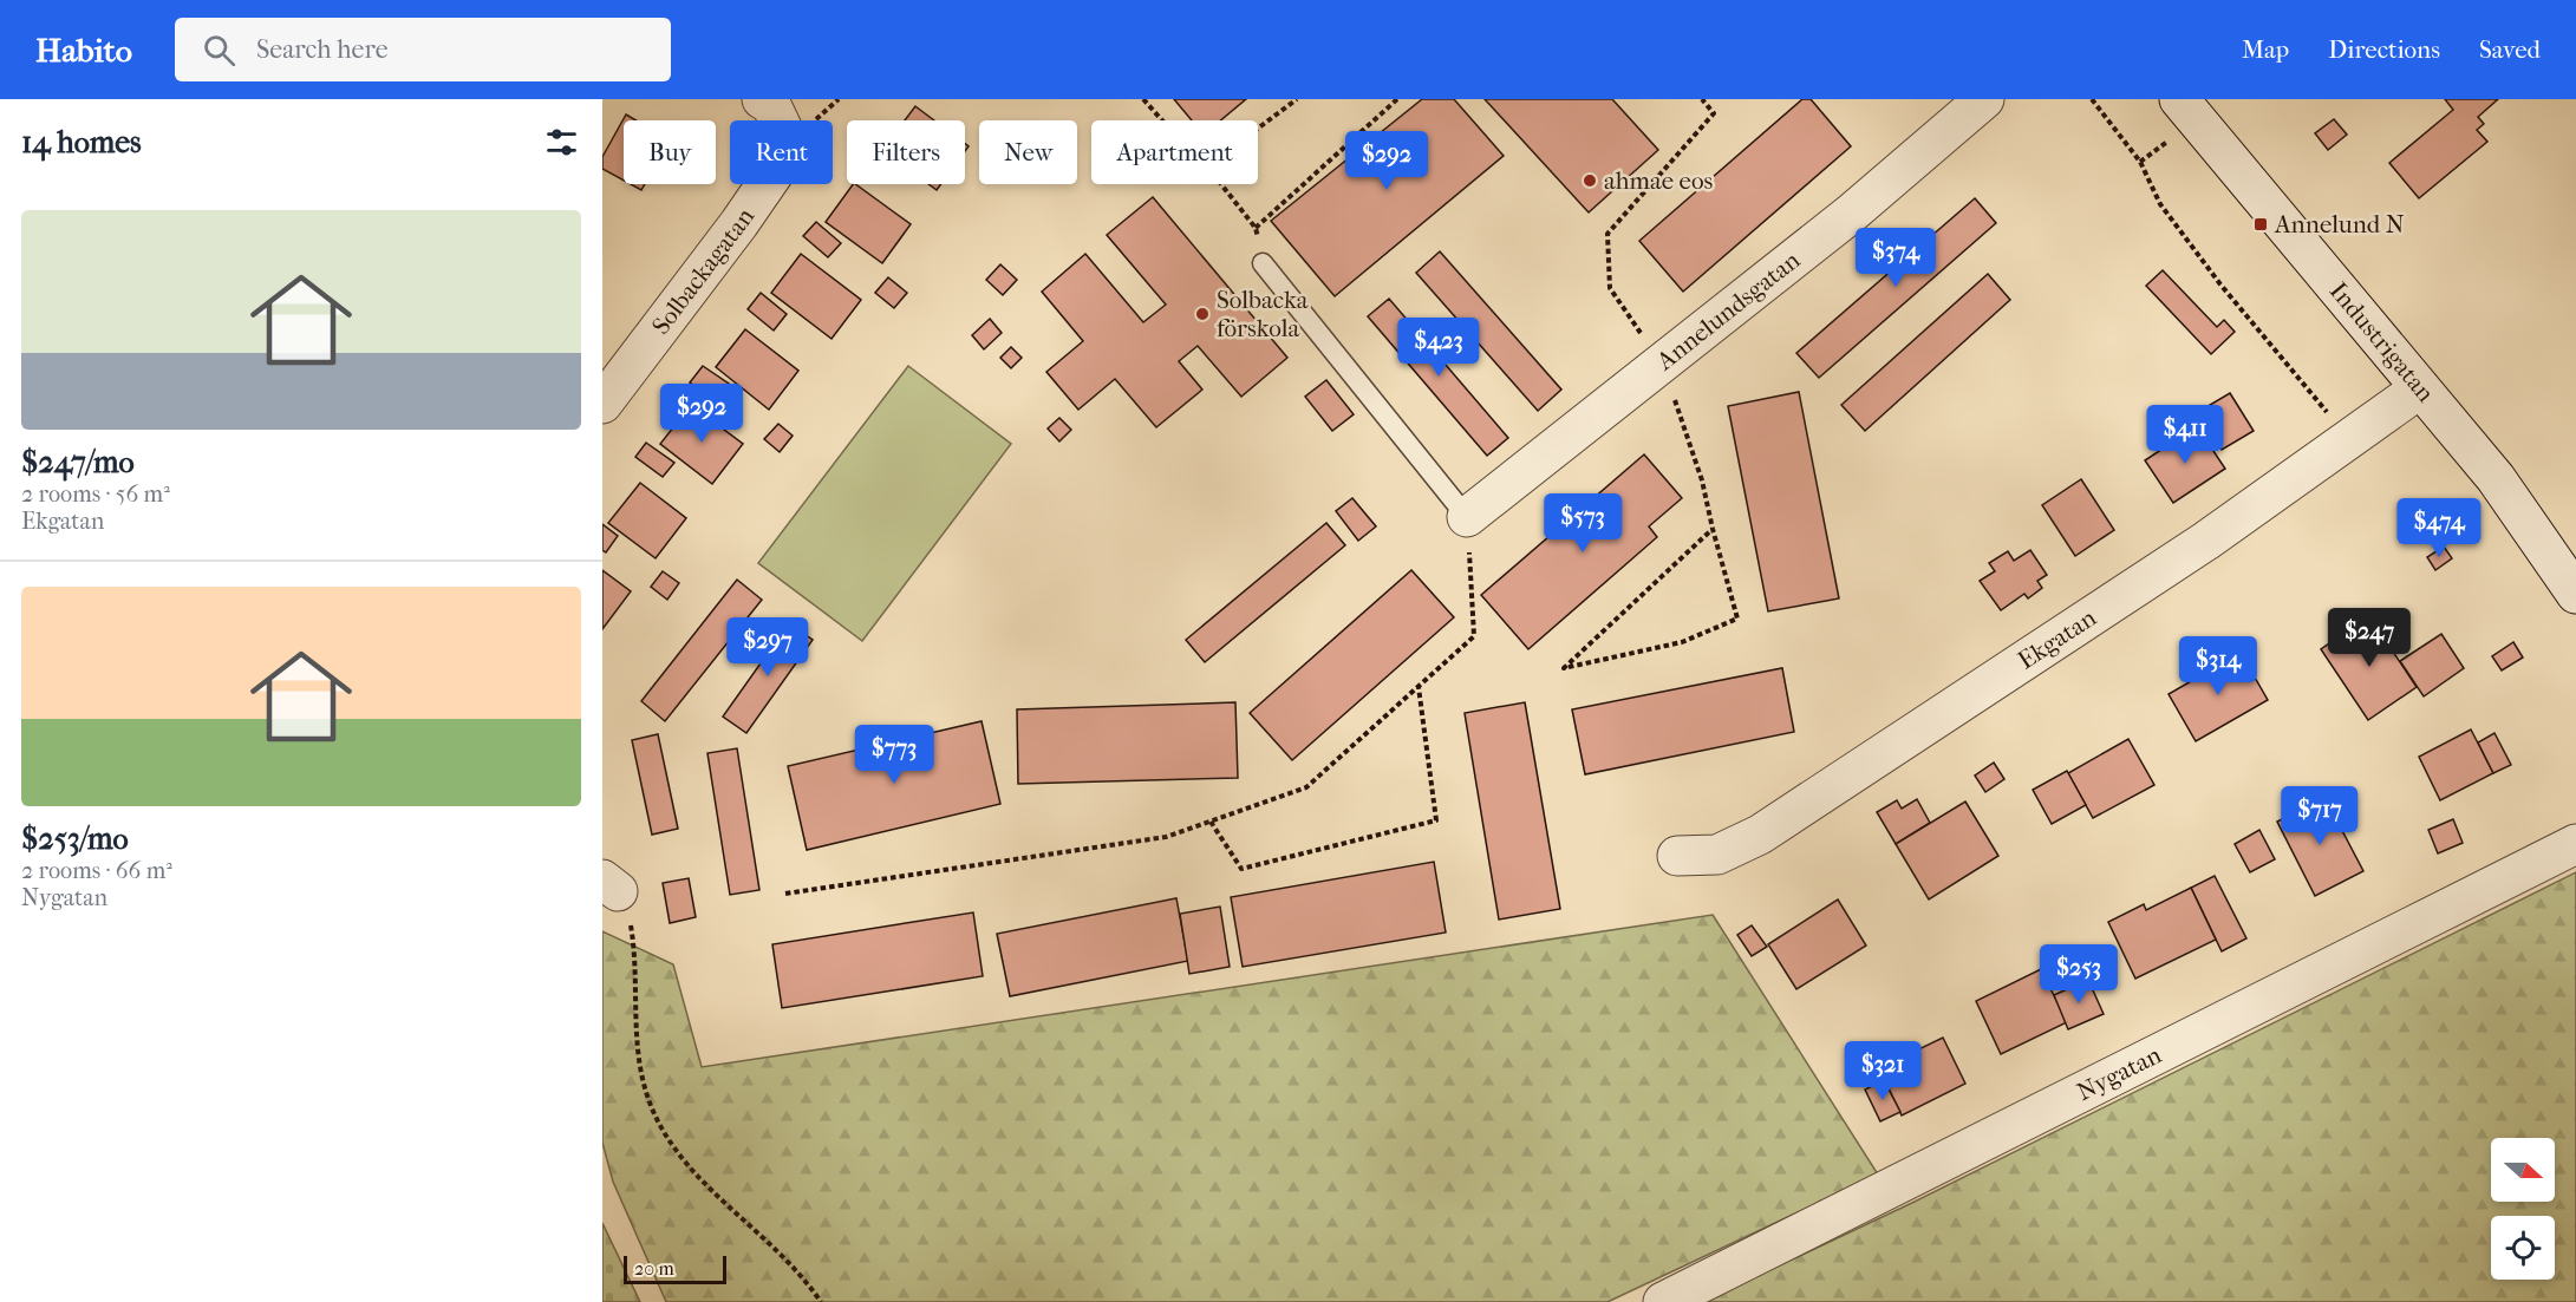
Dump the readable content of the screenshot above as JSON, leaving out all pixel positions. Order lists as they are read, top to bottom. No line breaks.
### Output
{"streets":{"street":["Solbackagatan","Annelundsgatan","Industrigatan","Ekgatan","Nygatan"]},"crossings":[["Industrigatan","Ekgatan"]],"places":{"other":["ahmae eos","Solbacka förskola"],"transit":["Annelund N"]},"scale_bar":"20 m","north":"right","page":{"header":"Habito","search":"Search here","nav":["Map","Directions","Saved"],"heading":"14 homes","chip":["Buy","Rent","Filters","New","Apartment"],"price":["$292","$374","$423","$292","$411","$573","$474","$247","$297","$314","$773","$717","$253","$321"],"list":[{"name":"$247/mo","note":"2 rooms · 56 m² · Ekgatan"},{"name":"$253/mo","note":"2 rooms · 66 m² · Nygatan"}],"scale":"20 m"}}
